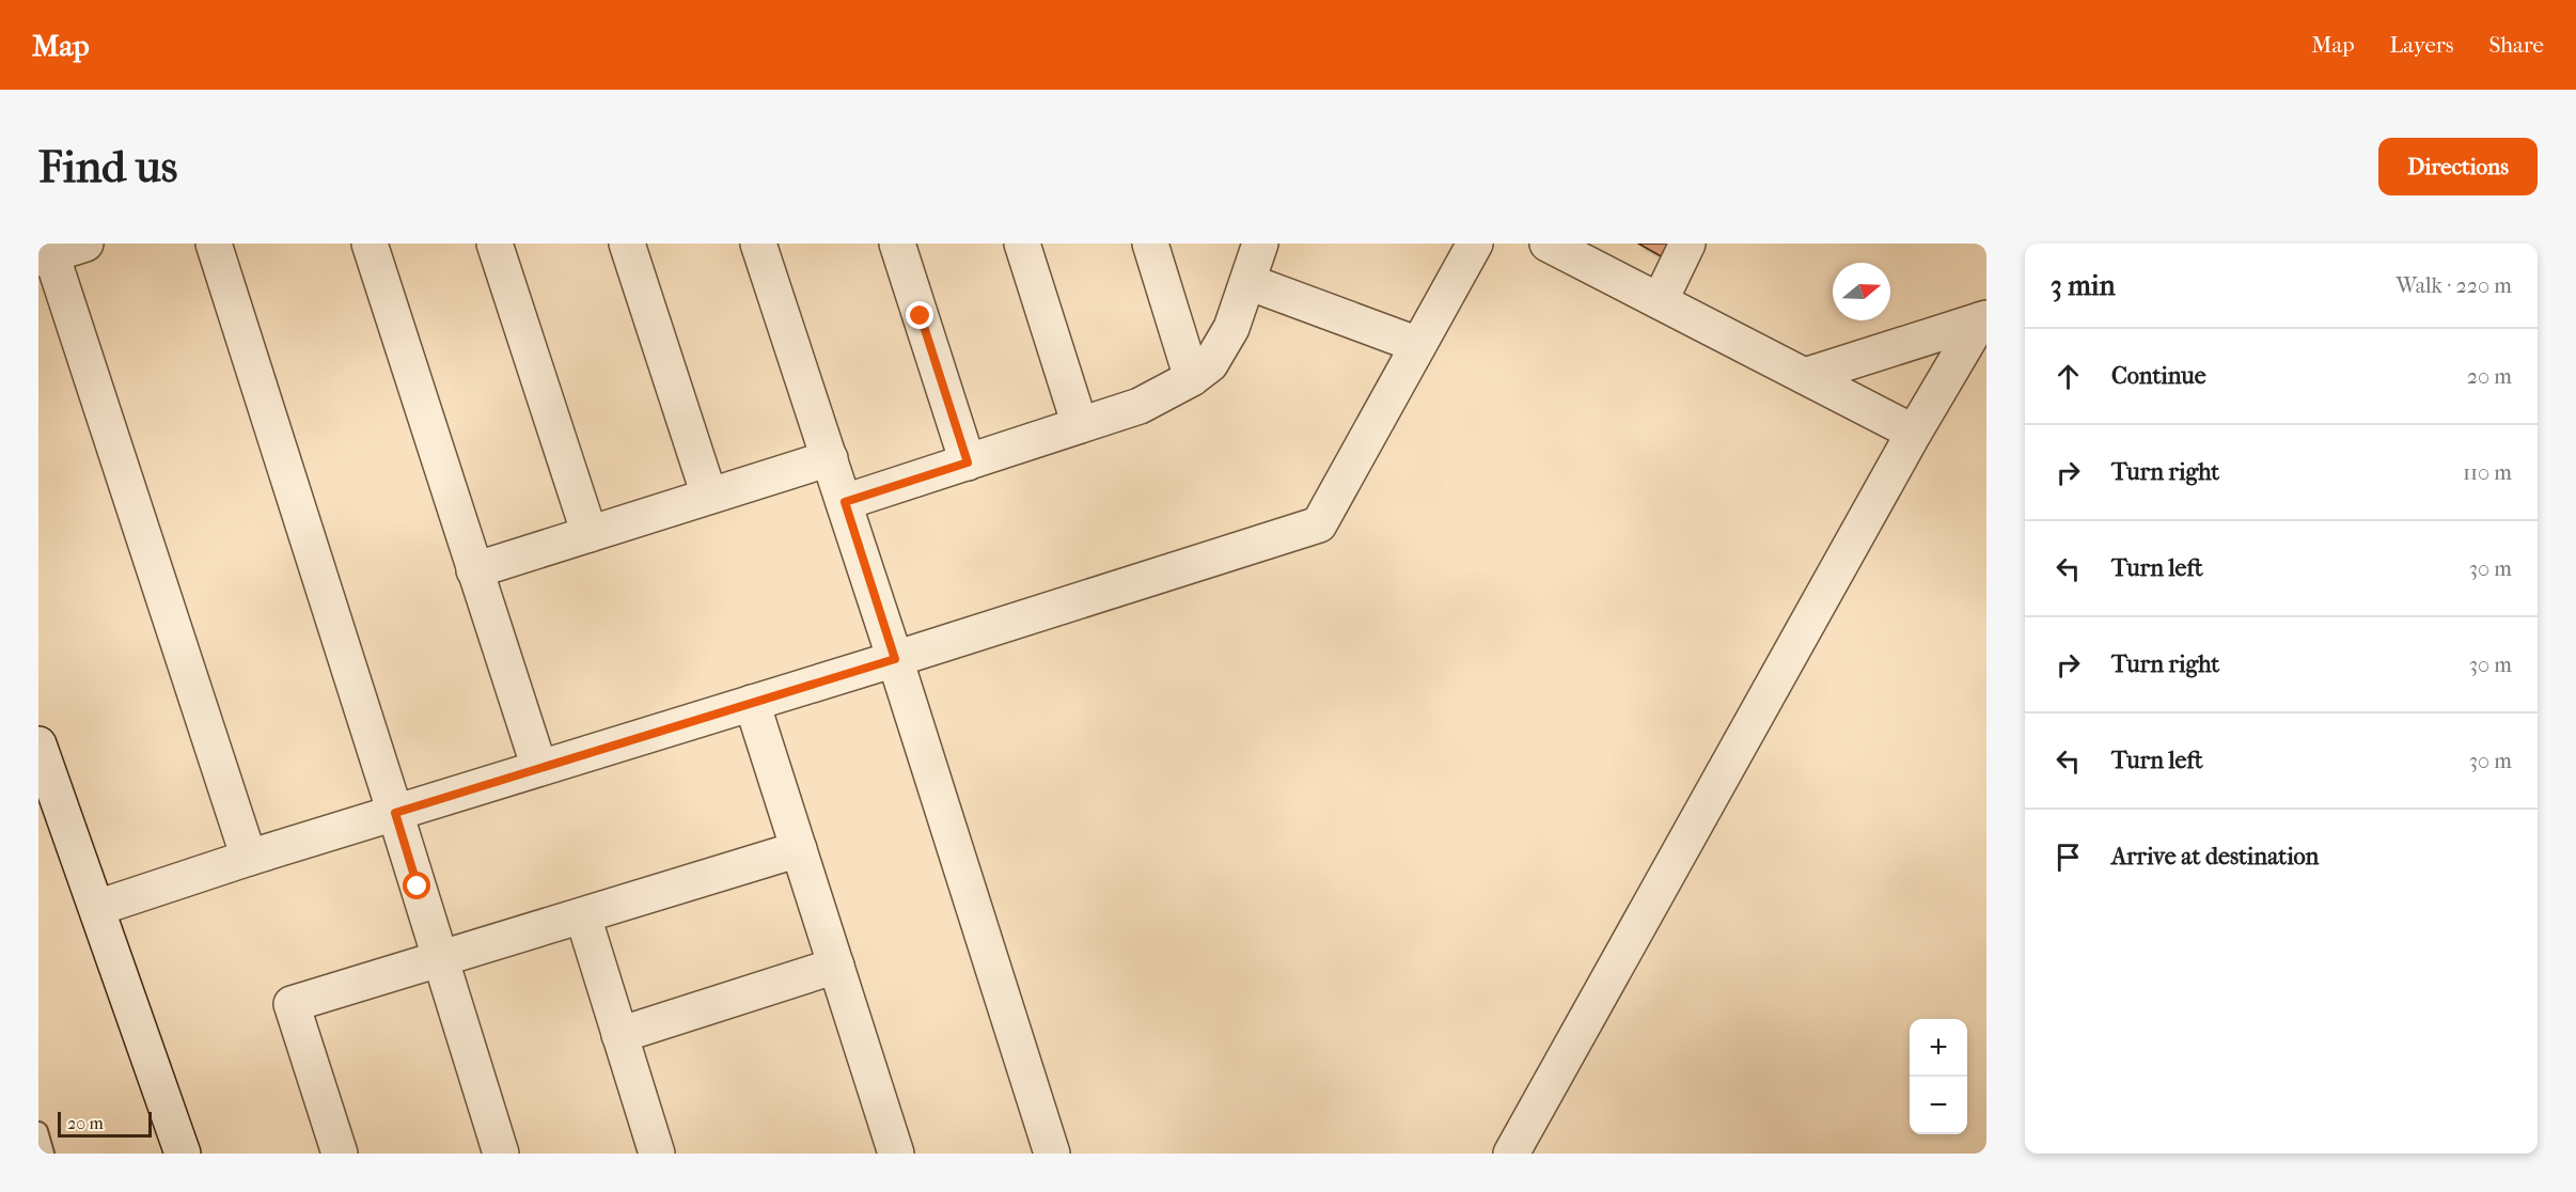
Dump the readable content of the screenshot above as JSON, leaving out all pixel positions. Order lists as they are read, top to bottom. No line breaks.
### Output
{"scale_bar":"20 m","north":"right","page":{"header":"Map","nav":["Map","Layers","Share"],"buttons":"Directions","title":"Find us","heading":["3 min","Walk · 220 m"],"list":[["Continue","20 m"],["Turn right","110 m"],["Turn left","30 m"],["Turn right","30 m"],["Turn left","30 m"],"Arrive at destination"],"map_buttons":["+","−"],"scale":"20 m"}}
